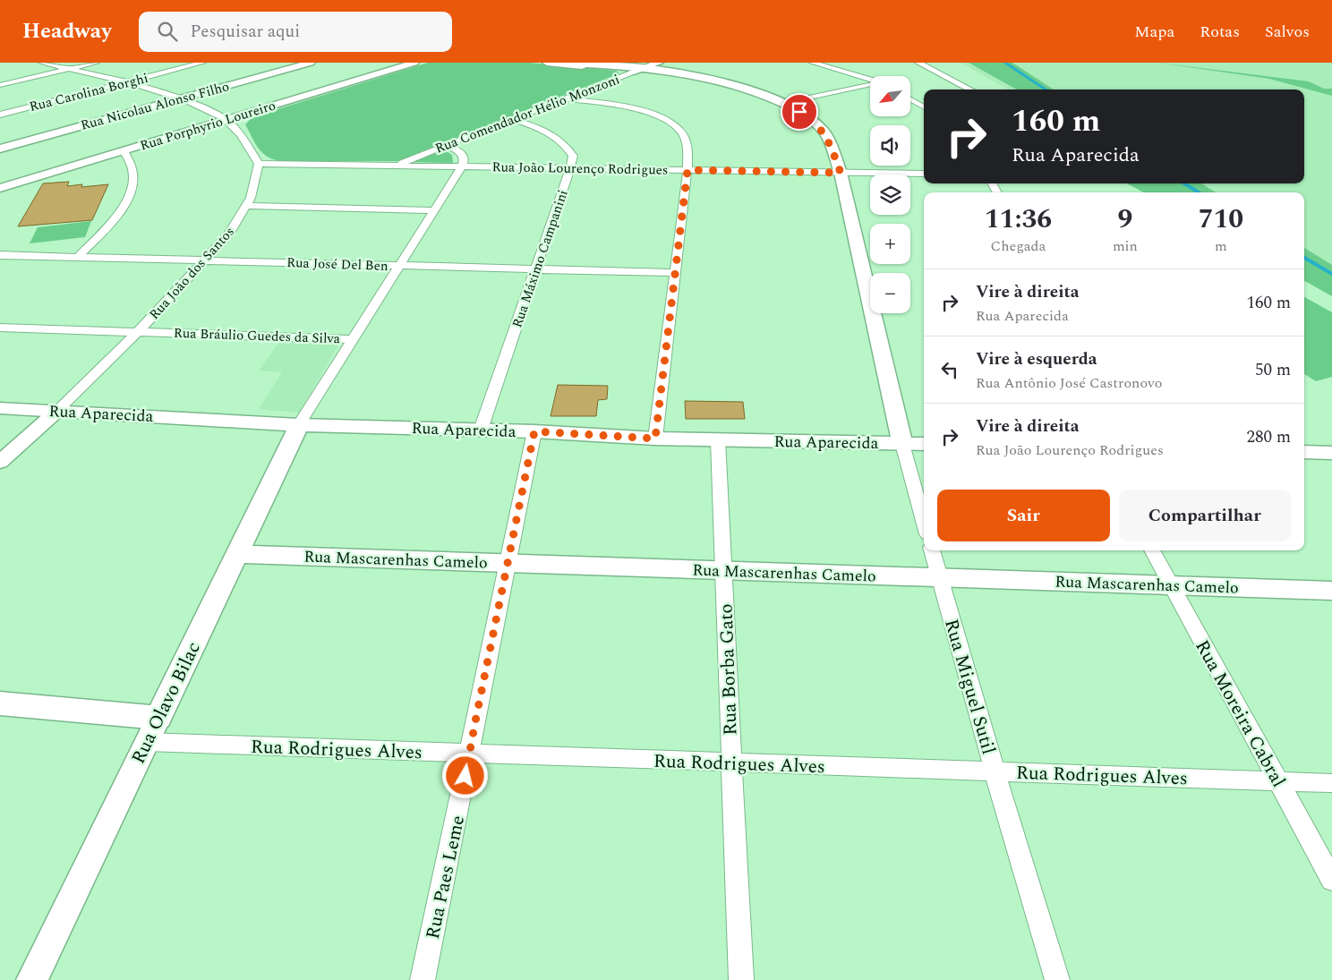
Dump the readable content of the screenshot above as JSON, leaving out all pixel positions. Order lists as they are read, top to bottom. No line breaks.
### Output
{"streets":{"main road":["Rua Aparecida","Rua Mascarenhas Camelo","Rua Olavo Bilac"],"street":["Rua Carolina Borghi","Rua Nicolau Alonso Filho","Rua Comendador Hélio Monzoni","Rua Porphyrio Loureiro","Rua João Lourenço Rodrigues","Rua Máximo Campanini","Rua José Del Ben","Rua João dos Santos","Rua Bráulio Guedes da Silva","Rua Borba Gato","Rua Miguel Sutil","Rua Moreira Cabral","Rua Rodrigues Alves","Rua Paes Leme"]},"crossings":[["Rua Comendador Hélio Monzoni","Rua João Lourenço Rodrigues"],["Rua Comendador Hélio Monzoni","Rua Máximo Campanini"],["Rua João Lourenço Rodrigues","Rua Máximo Campanini"],["Rua João Lourenço Rodrigues","Rua João dos Santos"],["Rua Máximo Campanini","Rua José Del Ben"],["Rua Máximo Campanini","Rua Aparecida"],["Rua José Del Ben","Rua João dos Santos"],["Rua João dos Santos","Rua Bráulio Guedes da Silva"],["Rua João dos Santos","Rua Aparecida"],["Rua Aparecida","Rua Borba Gato"],["Rua Aparecida","Rua Olavo Bilac"],["Rua Aparecida","Rua Paes Leme"],["Rua Mascarenhas Camelo","Rua Borba Gato"],["Rua Mascarenhas Camelo","Rua Miguel Sutil"],["Rua Mascarenhas Camelo","Rua Olavo Bilac"],["Rua Mascarenhas Camelo","Rua Moreira Cabral"],["Rua Mascarenhas Camelo","Rua Paes Leme"],["Rua Borba Gato","Rua Rodrigues Alves"],["Rua Miguel Sutil","Rua Rodrigues Alves"],["Rua Olavo Bilac","Rua Rodrigues Alves"],["Rua Moreira Cabral","Rua Rodrigues Alves"],["Rua Rodrigues Alves","Rua Paes Leme"]],"north":"bottom left","page":{"header":"Headway","search":"Pesquisar aqui","nav":["Mapa","Rotas","Salvos"],"map_buttons":["+","−"],"turn":["160 m","Rua Aparecida"],"eta":["11:36","Chegada","9","min","710","m"],"list":[{"name":"Vire à direita","note":"Rua Aparecida","value":"160 m"},{"name":"Vire à esquerda","note":"Rua Antônio José Castronovo","value":"50 m"},{"name":"Vire à direita","note":"Rua João Lourenço Rodrigues","value":"280 m"}],"buttons":["Sair","Compartilhar"]}}
